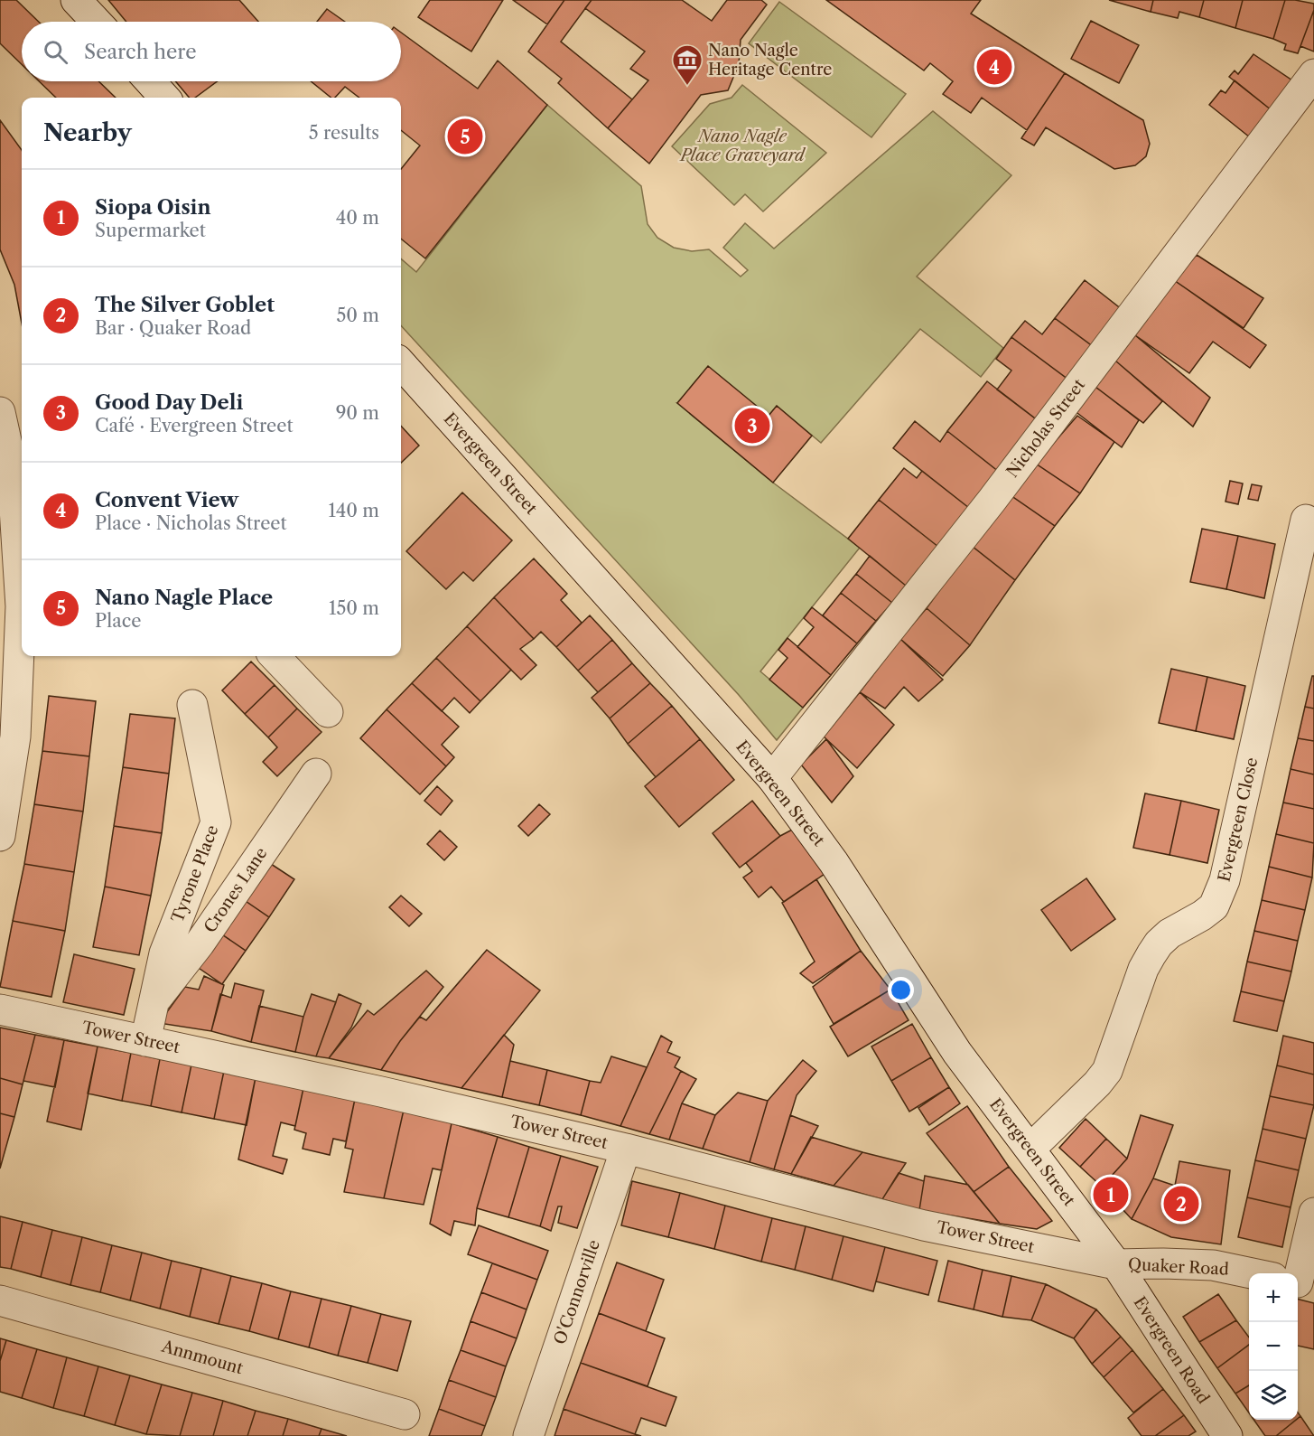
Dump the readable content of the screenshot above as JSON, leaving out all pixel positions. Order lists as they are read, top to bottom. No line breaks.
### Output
{"streets":{"street":["Nicholas Street","Evergreen Street","Evergreen Close","Tyrone Place","Crones Lane","Tower Street","Quaker Road","O'Connorville","Evergreen Road","Annmount"]},"crossings":[["Nicholas Street","Evergreen Street"],["Evergreen Street","Evergreen Close"],["Evergreen Street","Tower Street"],["Evergreen Street","Quaker Road"],["Evergreen Street","Evergreen Road"],["Tyrone Place","Crones Lane"],["Tyrone Place","Tower Street"],["Tower Street","Quaker Road"],["Tower Street","O'Connorville"],["Tower Street","Evergreen Road"],["Quaker Road","Evergreen Road"]],"parks":["Nano Nagle Place Graveyard"],"places":{"museum":["Nano Nagle Heritage Centre"]},"page":{"search":"Search here","pins":["4","5","3","1","2"],"heading":["Nearby","5 results"],"list":[{"mark":"1","name":"Siopa Oisin","note":"Supermarket","value":"40 m"},{"mark":"2","name":"The Silver Goblet","note":"Bar · Quaker Road","value":"50 m"},{"mark":"3","name":"Good Day Deli","note":"Café · Evergreen Street","value":"90 m"},{"mark":"4","name":"Convent View","note":"Place · Nicholas Street","value":"140 m"},{"mark":"5","name":"Nano Nagle Place","note":"Place","value":"150 m"}],"map_buttons":["+","−"]}}
